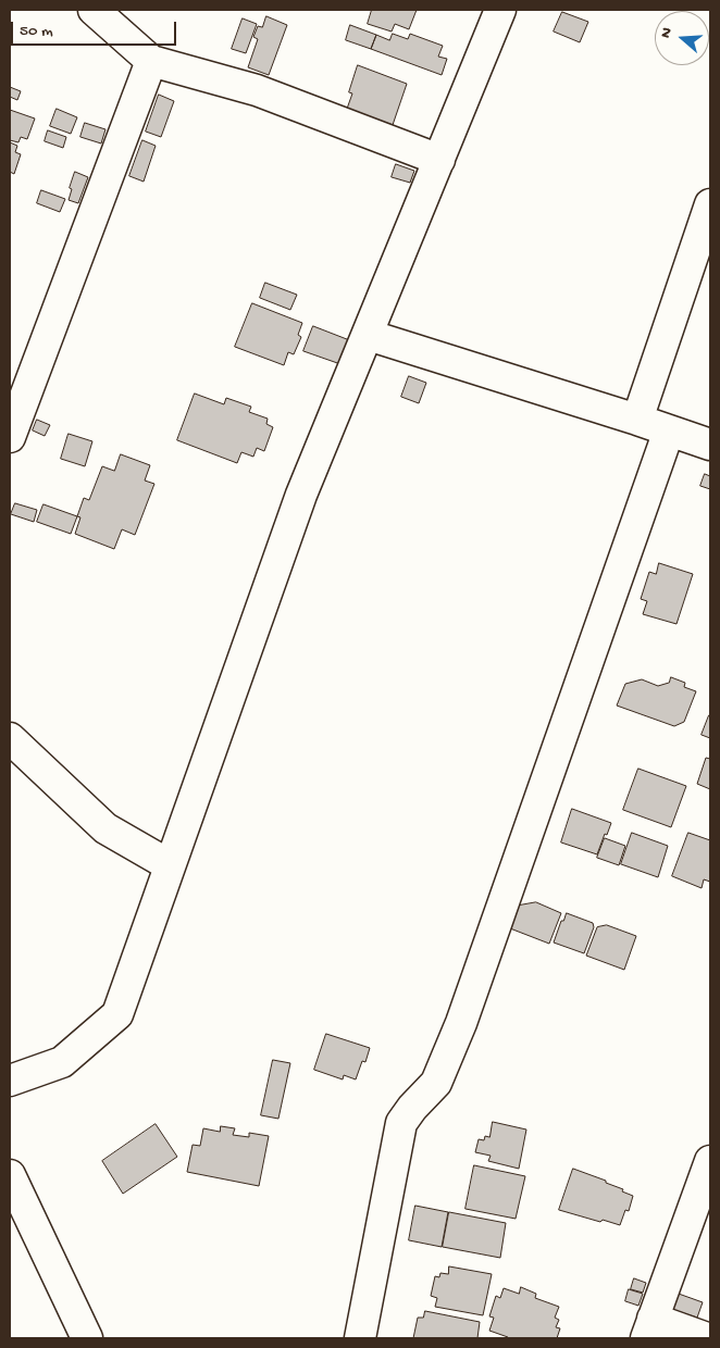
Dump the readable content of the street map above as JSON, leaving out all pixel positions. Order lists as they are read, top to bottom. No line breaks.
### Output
{"scale_bar":"50 m","north":"left"}
